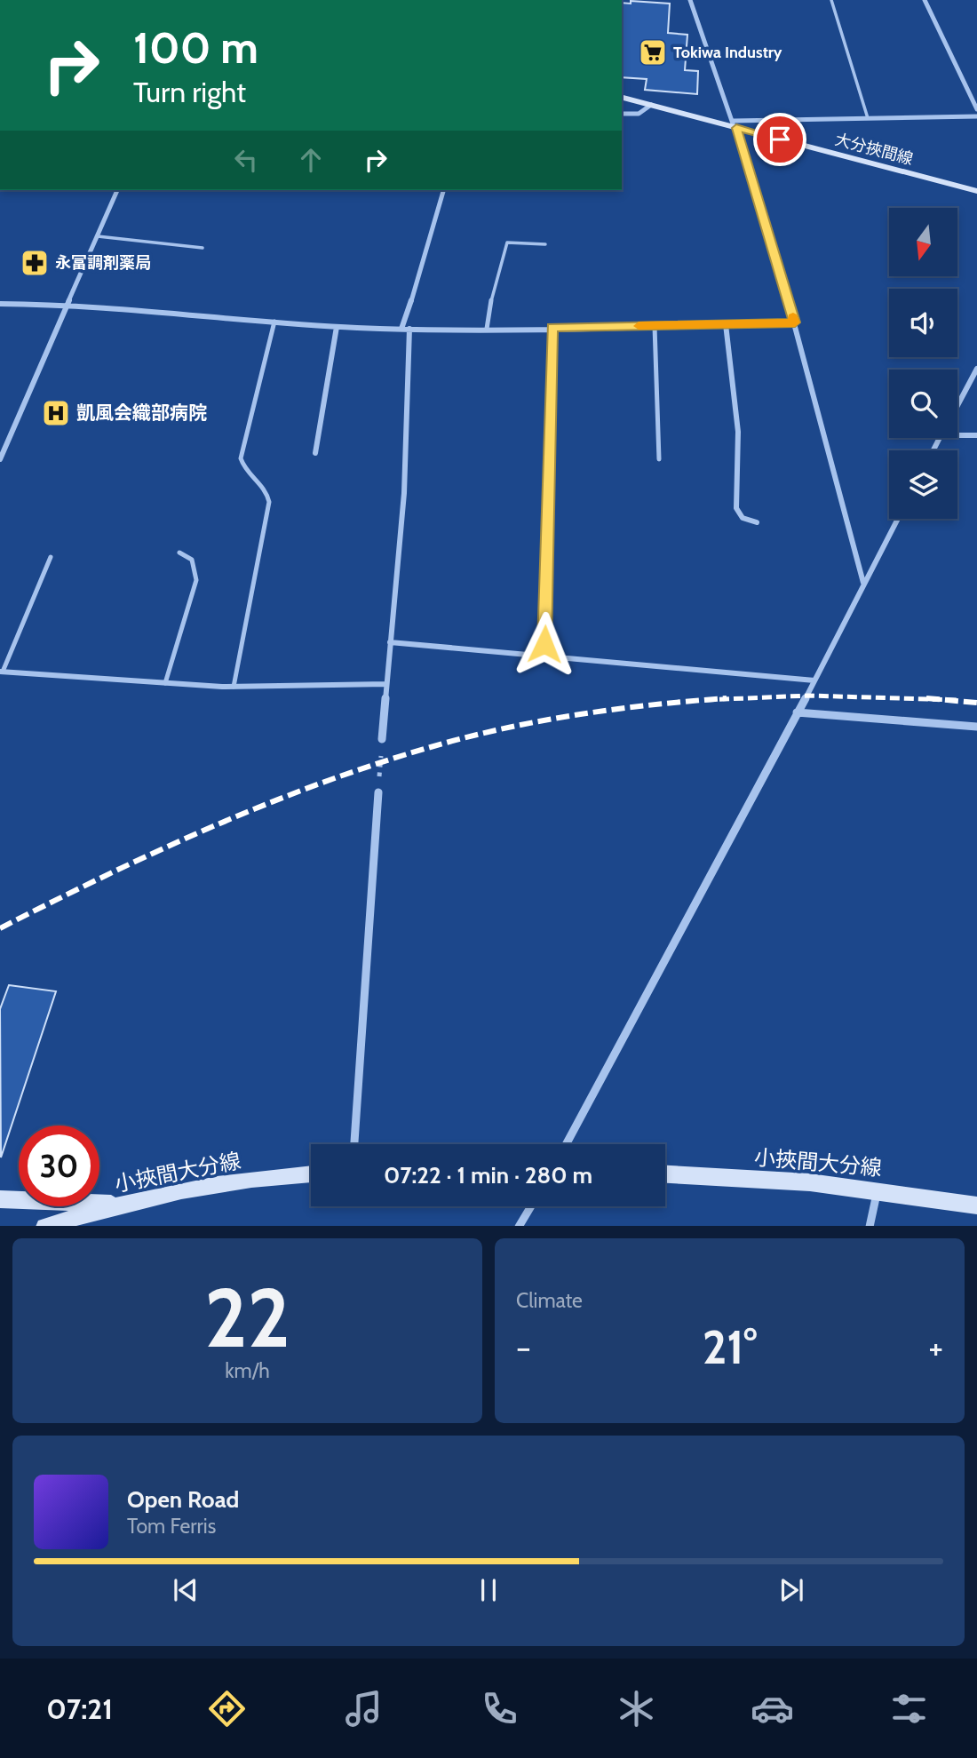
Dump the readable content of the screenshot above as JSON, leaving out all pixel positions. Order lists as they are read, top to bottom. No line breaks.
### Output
{"streets":{"main road":["大分挾間線","小挾間大分線"]},"places":{"supermarket":["Tokiwa Industry"],"pharmacy":["永富調剤薬局"],"hospital":["凱風会織部病院"]},"north":"bottom","page":{"turn":["100 m","Turn right"],"limit":"30","trip":"07:22 · 1 min · 280 m","tile":[["22","km/h"],"Climate"],"heat":["−","21°","+"],"song":["Open Road","Tom Ferris"],"tabs":"07:21"}}
